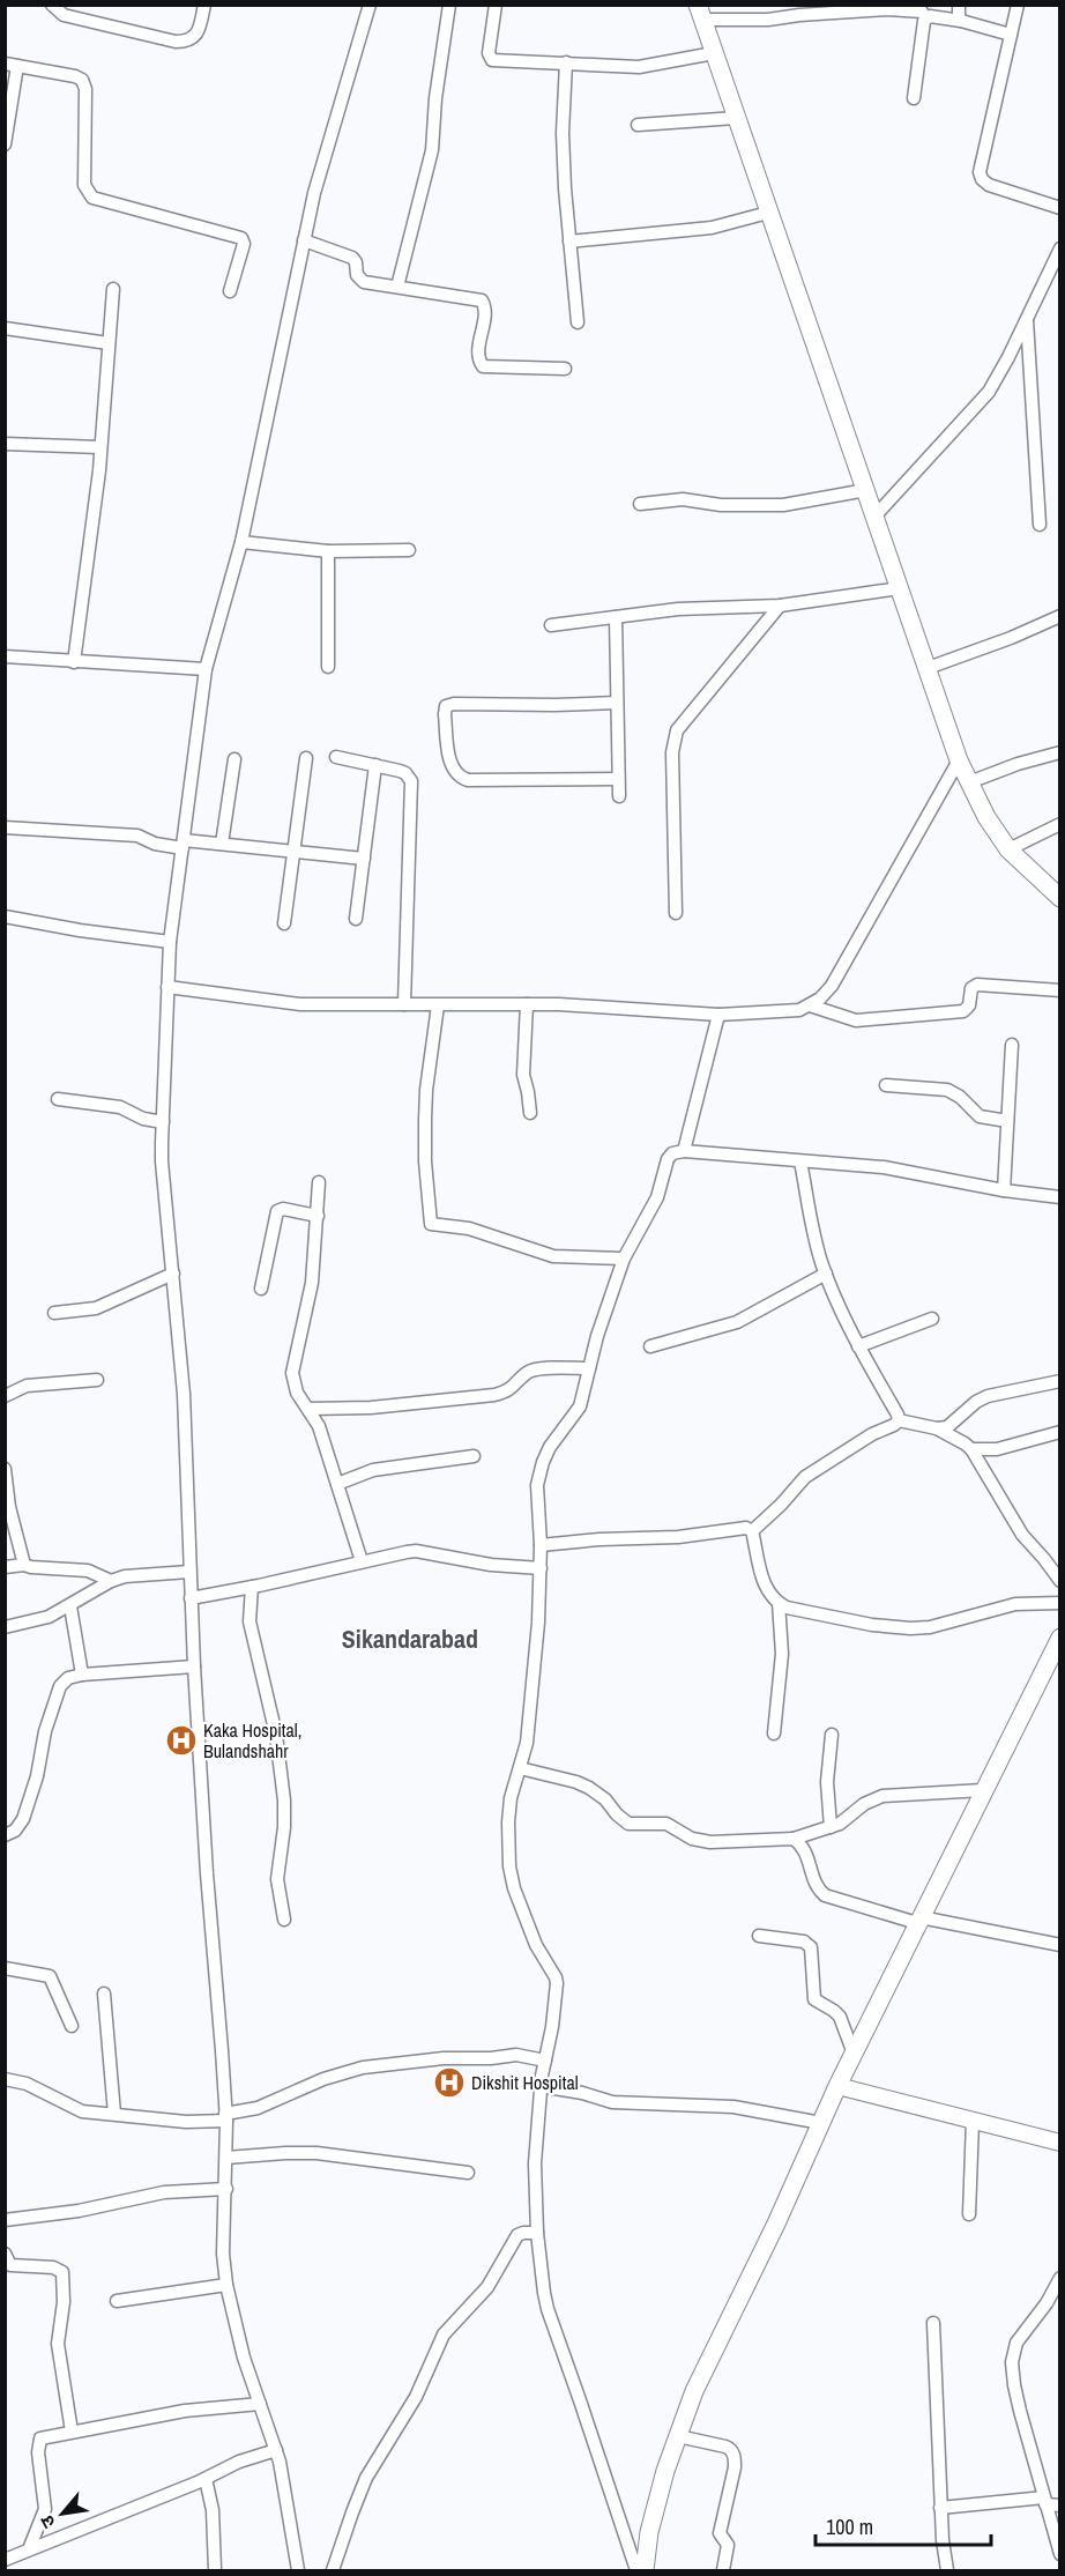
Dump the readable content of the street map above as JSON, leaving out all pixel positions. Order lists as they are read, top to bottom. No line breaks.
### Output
{"districts":["Sikandarabad"],"places":{"hospital":["Kaka Hospital, Bulandshahr","Dikshit Hospital"]},"scale_bar":"100 m","north":"bottom left"}
